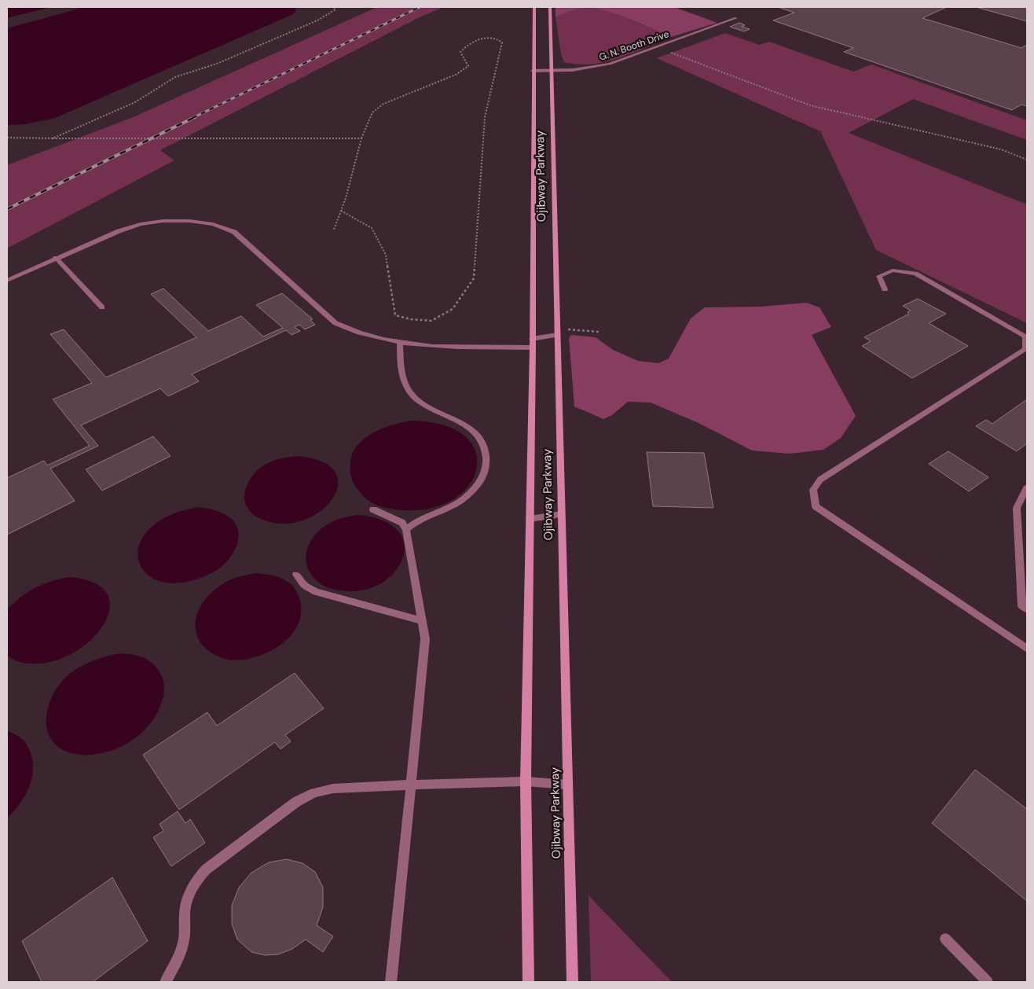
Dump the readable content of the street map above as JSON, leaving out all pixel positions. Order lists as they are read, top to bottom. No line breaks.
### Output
{"streets":{"main road":["Ojibway Parkway"],"street":["G. N. Booth Drive"]},"crossings":[["G. N. Booth Drive","Ojibway Parkway"]]}
